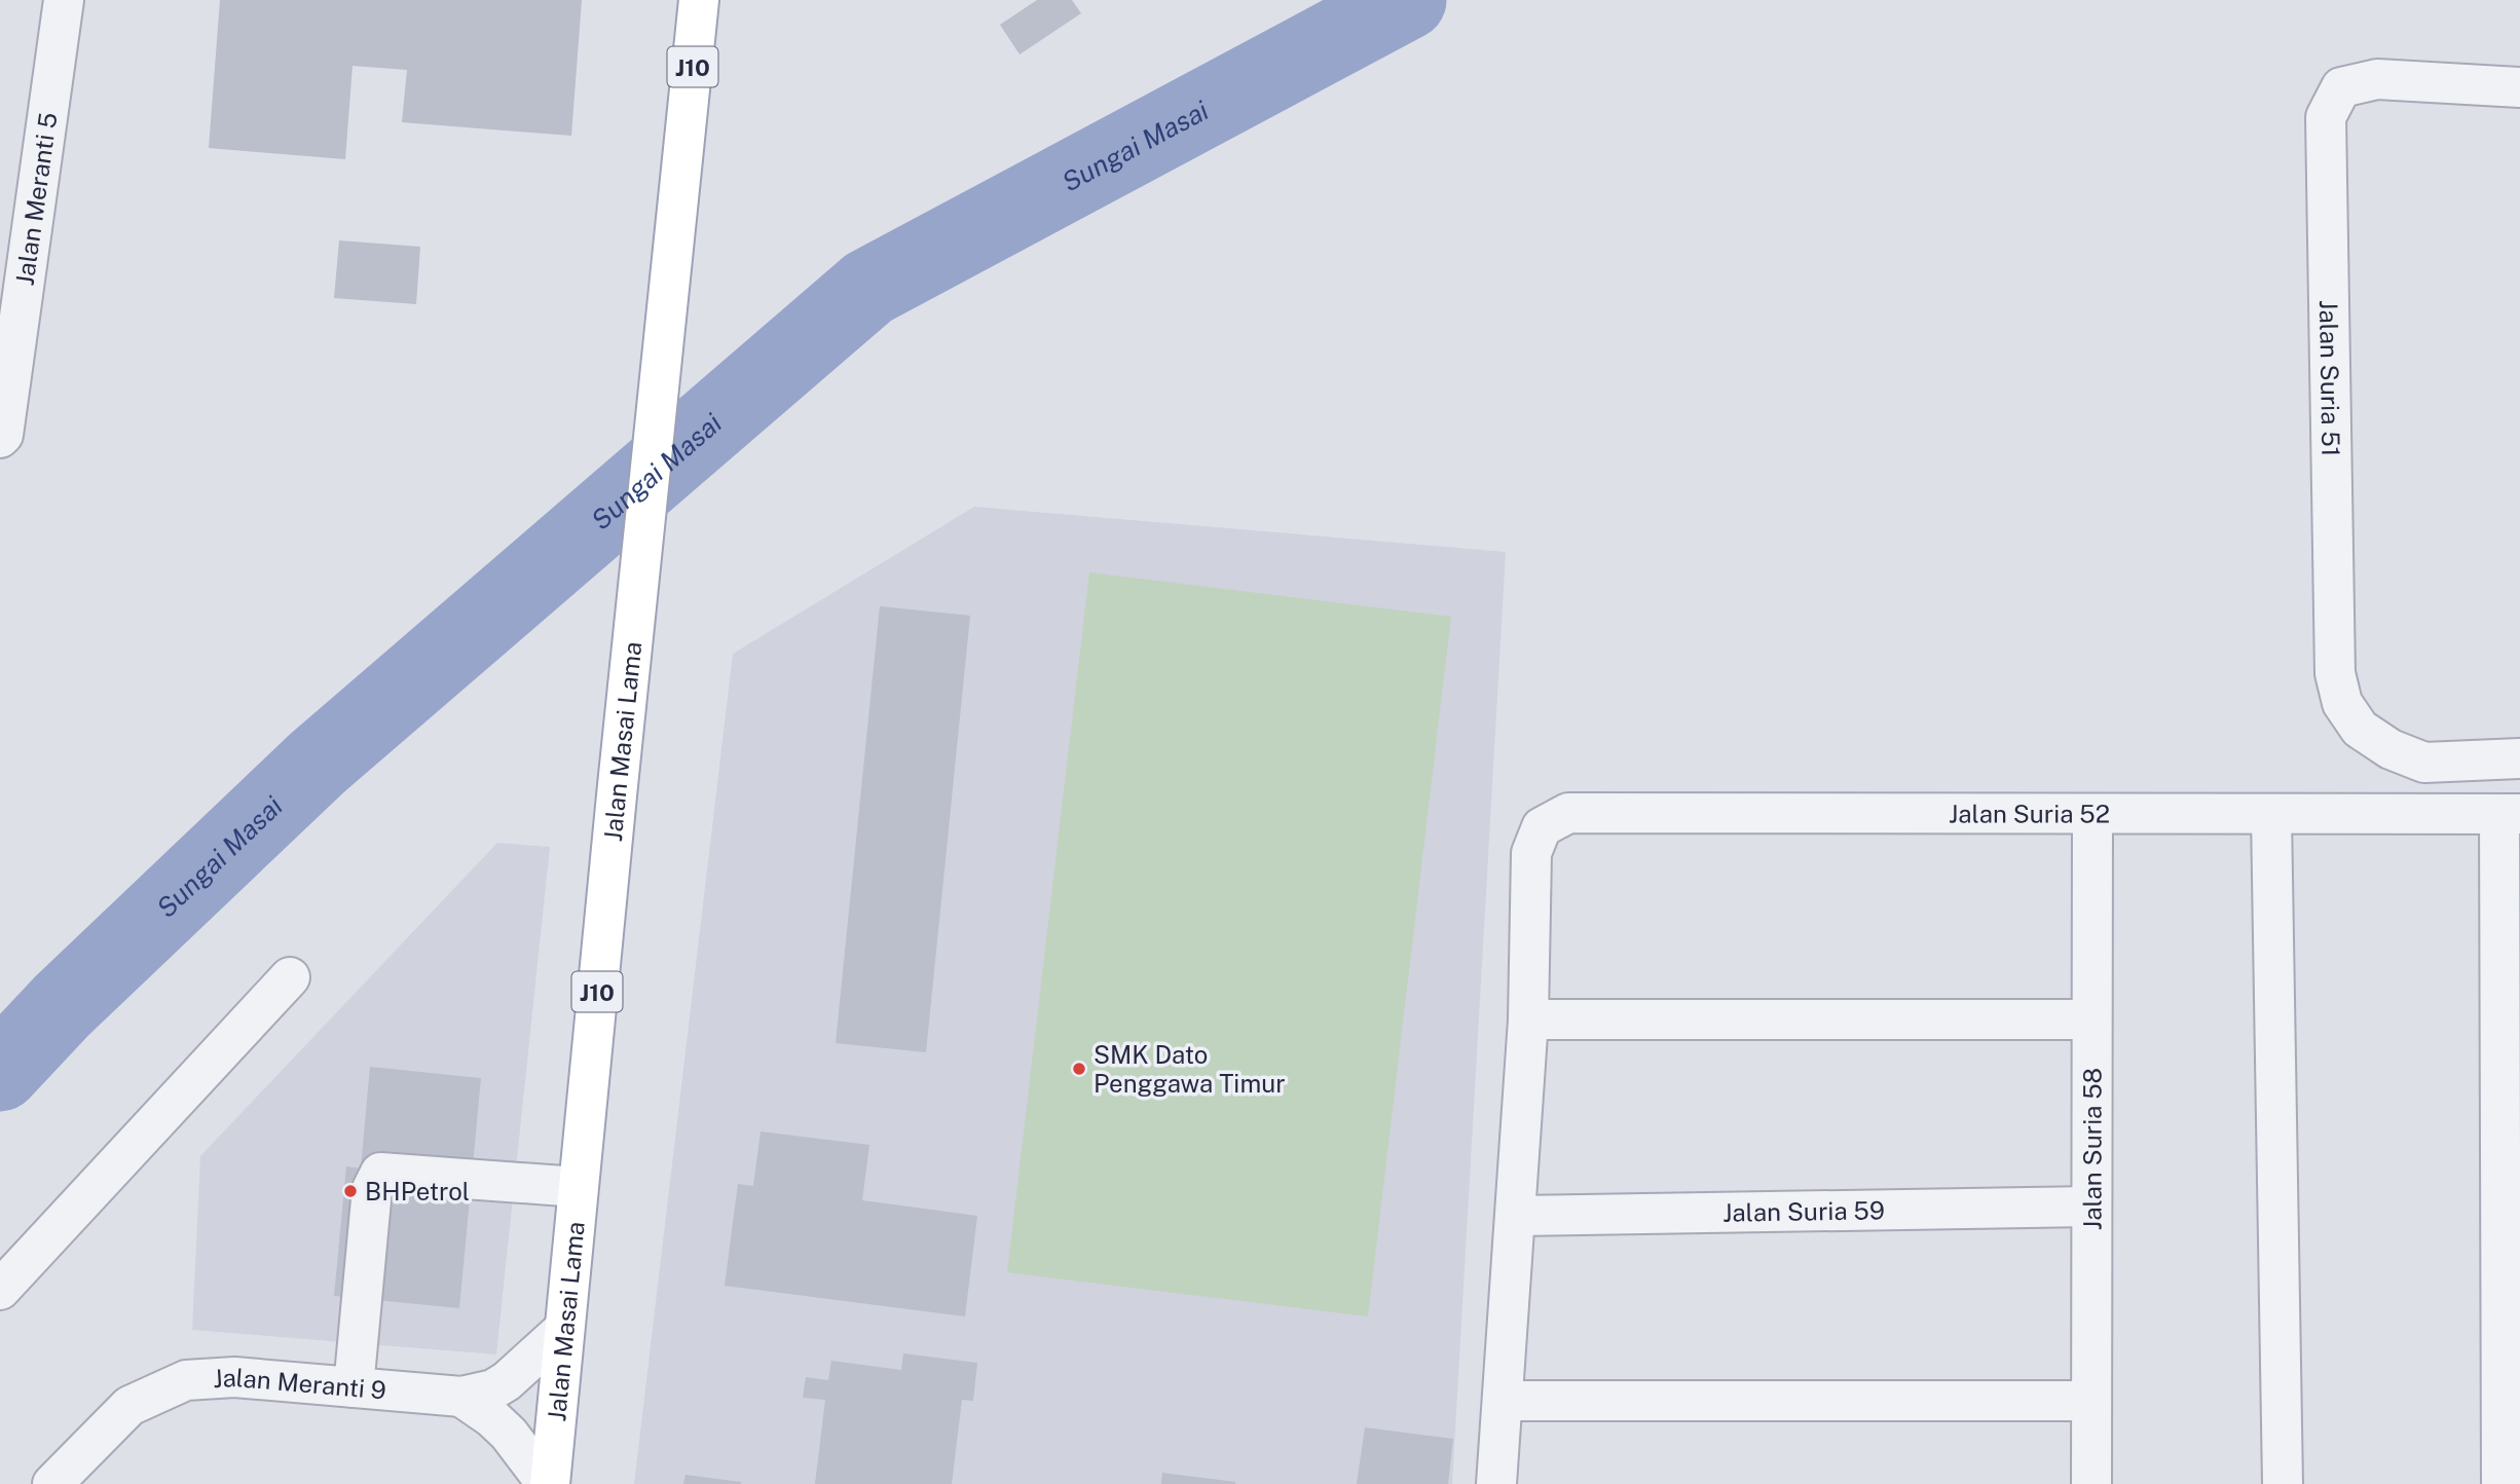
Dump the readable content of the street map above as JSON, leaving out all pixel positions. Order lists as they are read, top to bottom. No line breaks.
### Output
{"streets":{"main road":["J10","Jalan Masai Lama"],"street":["Jalan Meranti 5","Jalan Suria 51","Jalan Suria 52","Jalan Suria 58","Jalan Suria 59","Jalan Meranti 9"]},"crossings":[["Jalan Masai Lama","Jalan Meranti 9"],["Jalan Suria 52","Jalan Suria 58"],["Jalan Suria 58","Jalan Suria 59"]],"water":["Sungai Masai"],"places":["SMK Dato Penggawa Timur","BHPetrol"]}
